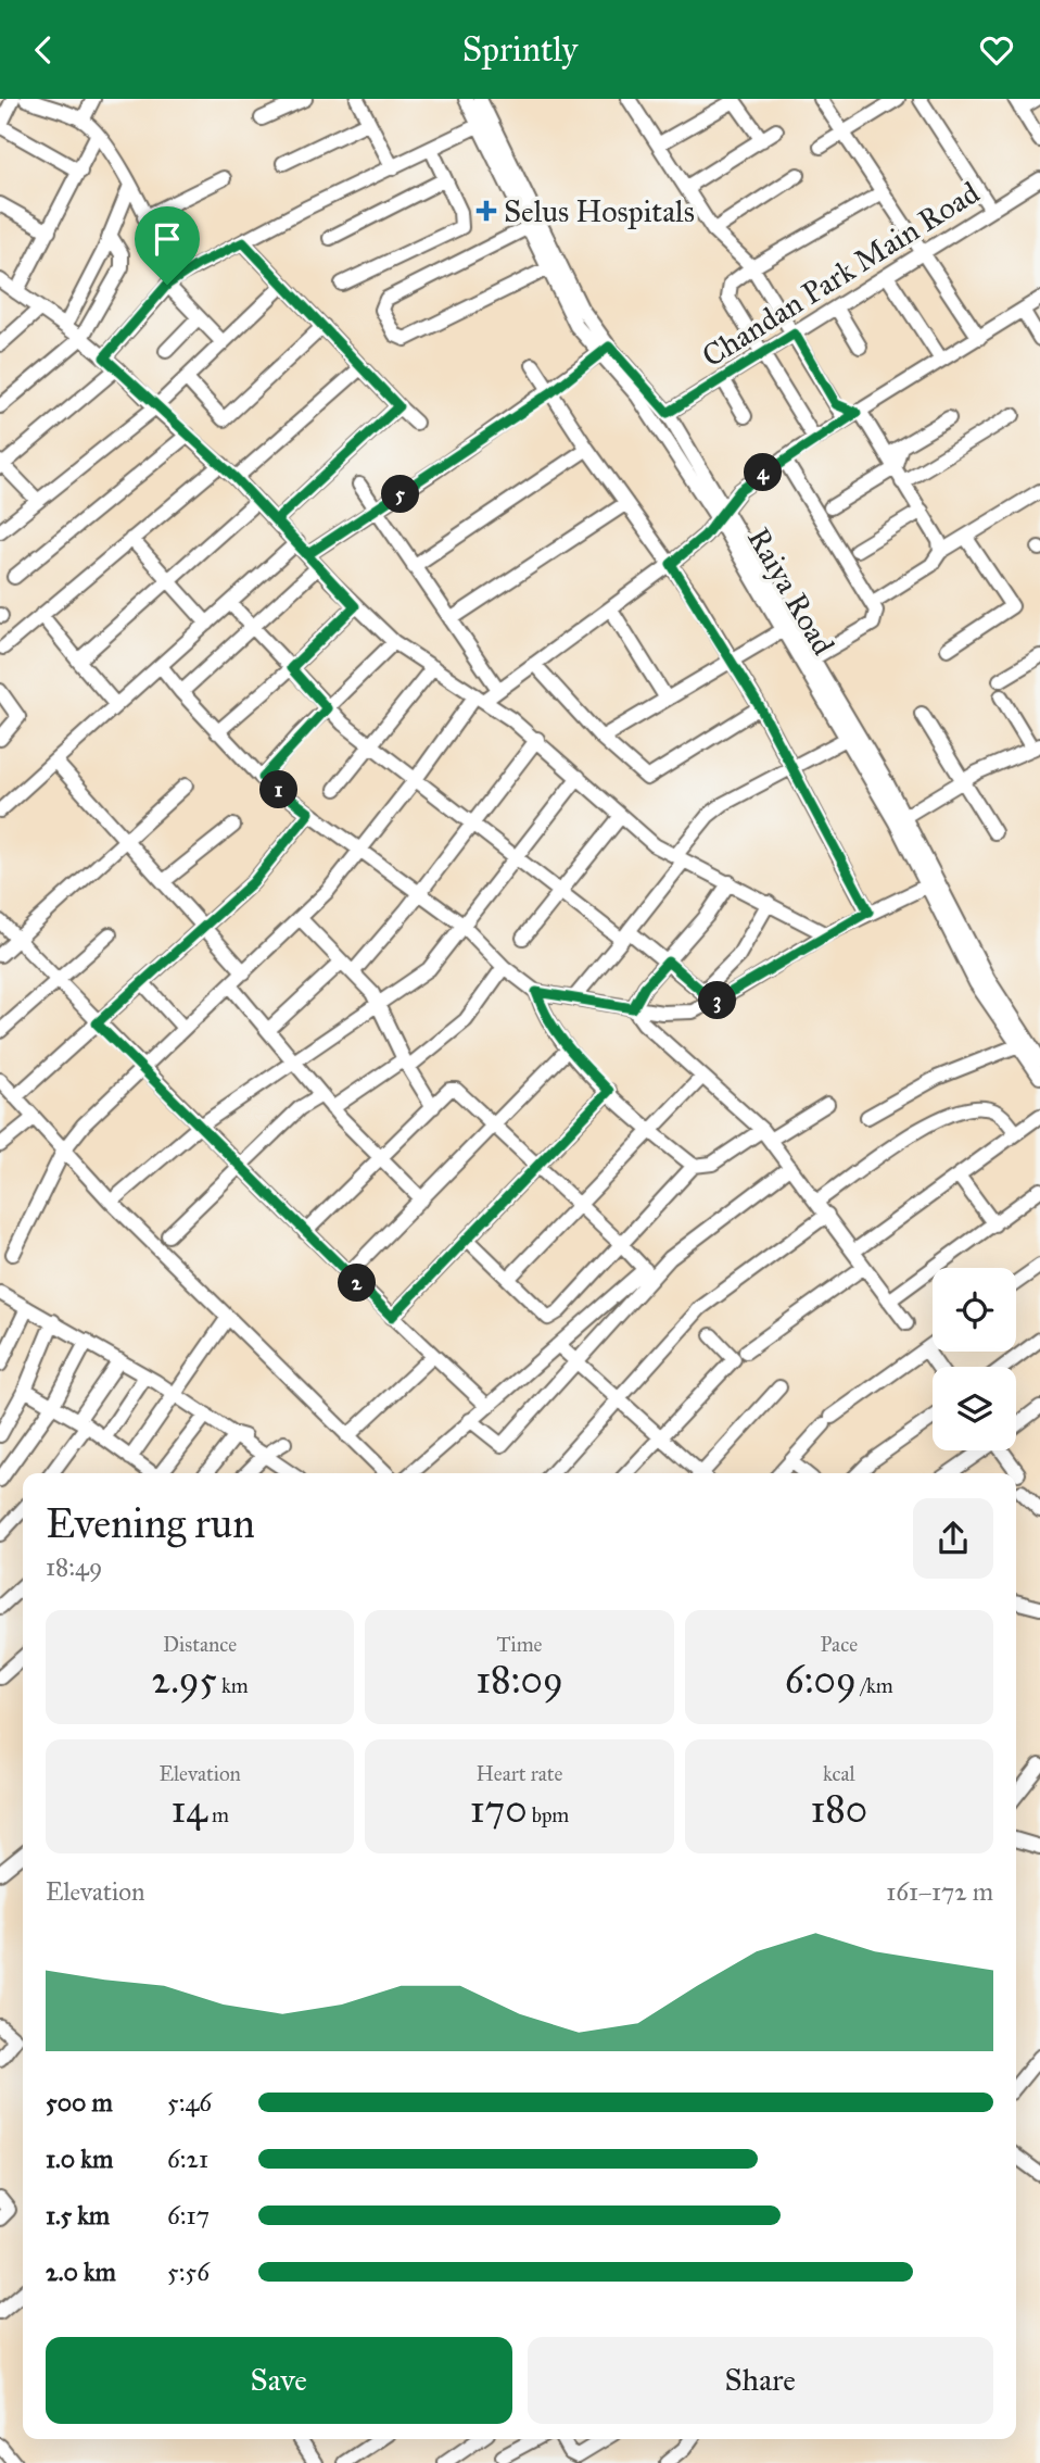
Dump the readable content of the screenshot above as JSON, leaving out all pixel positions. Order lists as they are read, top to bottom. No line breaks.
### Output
{"streets":{"street":["Chandan Park Main Road","Raiya Road"]},"crossings":[["Chandan Park Main Road","Raiya Road"]],"places":{"health":["Selus Hospitals"]},"page":{"header":"Sprintly","pins":["4","5","1","3","2"],"heading":["Evening run","18:49"],"stats":[["Distance","2.95 km"],["Time","18:09"],["Pace","6:09 /km"],["Elevation","14 m"],["Heart rate","170 bpm"],["kcal","180"]],"chart":["Elevation","161–172 m"],"list":[{"name":"500 m","note":"5:46"},{"name":"1.0 km","note":"6:21"},{"name":"1.5 km","note":"6:17"},{"name":"2.0 km","note":"5:56"}],"buttons":["Save","Share"]}}
